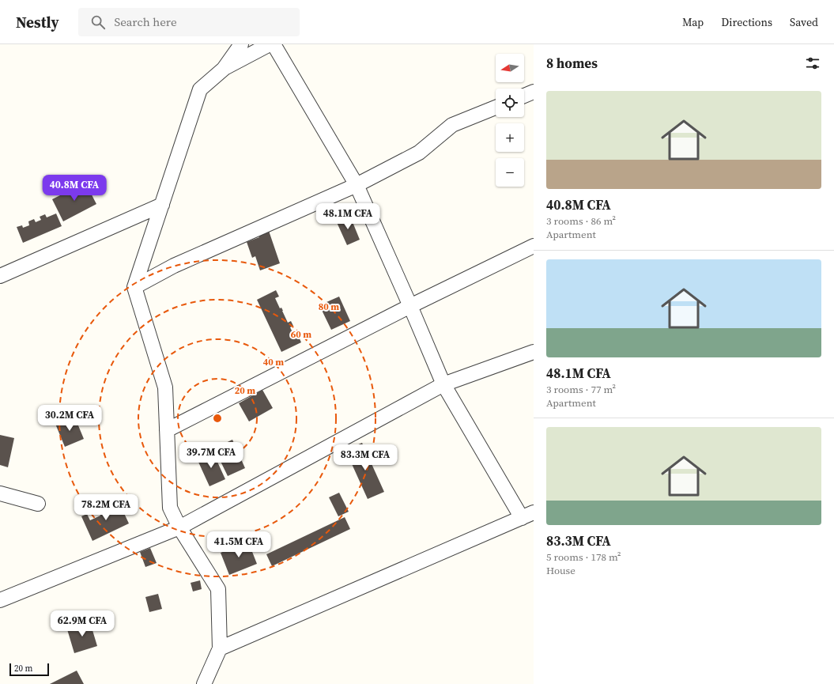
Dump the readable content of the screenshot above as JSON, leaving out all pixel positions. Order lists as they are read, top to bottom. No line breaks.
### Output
{"scale_bar":"20 m","north":"left","page":{"header":"Nestly","search":"Search here","nav":["Map","Directions","Saved"],"heading":"8 homes","map_buttons":["+","−"],"list":[{"name":"40.8M CFA","note":"3 rooms · 86 m² · Apartment"},{"name":"48.1M CFA","note":"3 rooms · 77 m² · Apartment"},{"name":"83.3M CFA","note":"5 rooms · 178 m² · House"}],"price":["40.8M CFA","48.1M CFA","30.2M CFA","39.7M CFA","83.3M CFA","78.2M CFA","41.5M CFA","62.9M CFA"],"scale":"20 m"},"rings":["80 m","60 m","40 m","20 m"]}
